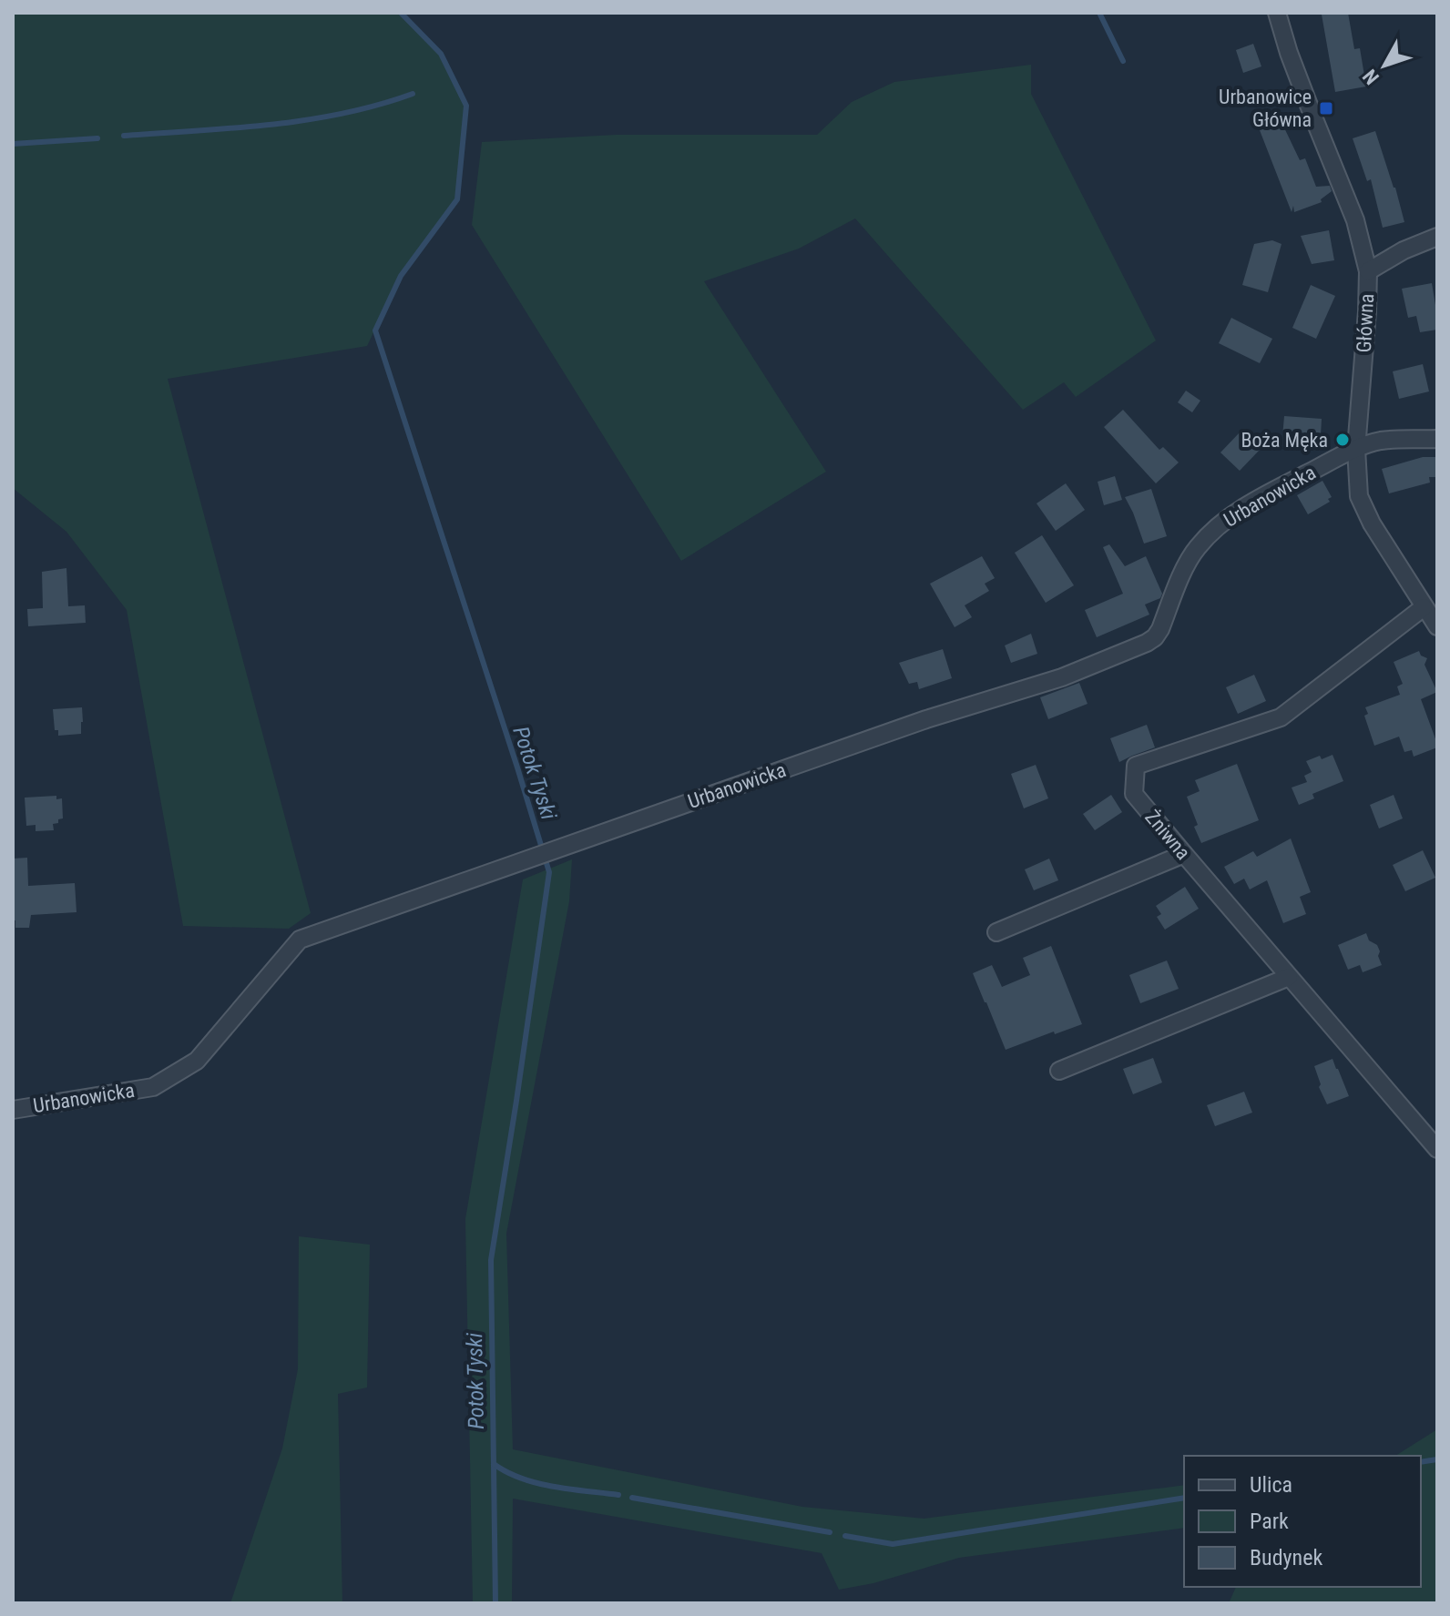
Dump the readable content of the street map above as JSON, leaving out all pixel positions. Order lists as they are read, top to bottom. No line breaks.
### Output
{"streets":{"street":["Główna","Urbanowicka","Żniwna"]},"crossings":[["Główna","Urbanowicka"],["Główna","Żniwna"]],"water":["Potok Tyski"],"places":{"transit":["Urbanowice Główna"],"other":["Boża Męka"]},"legend":["Ulica","Park","Budynek"],"north":"bottom left"}
